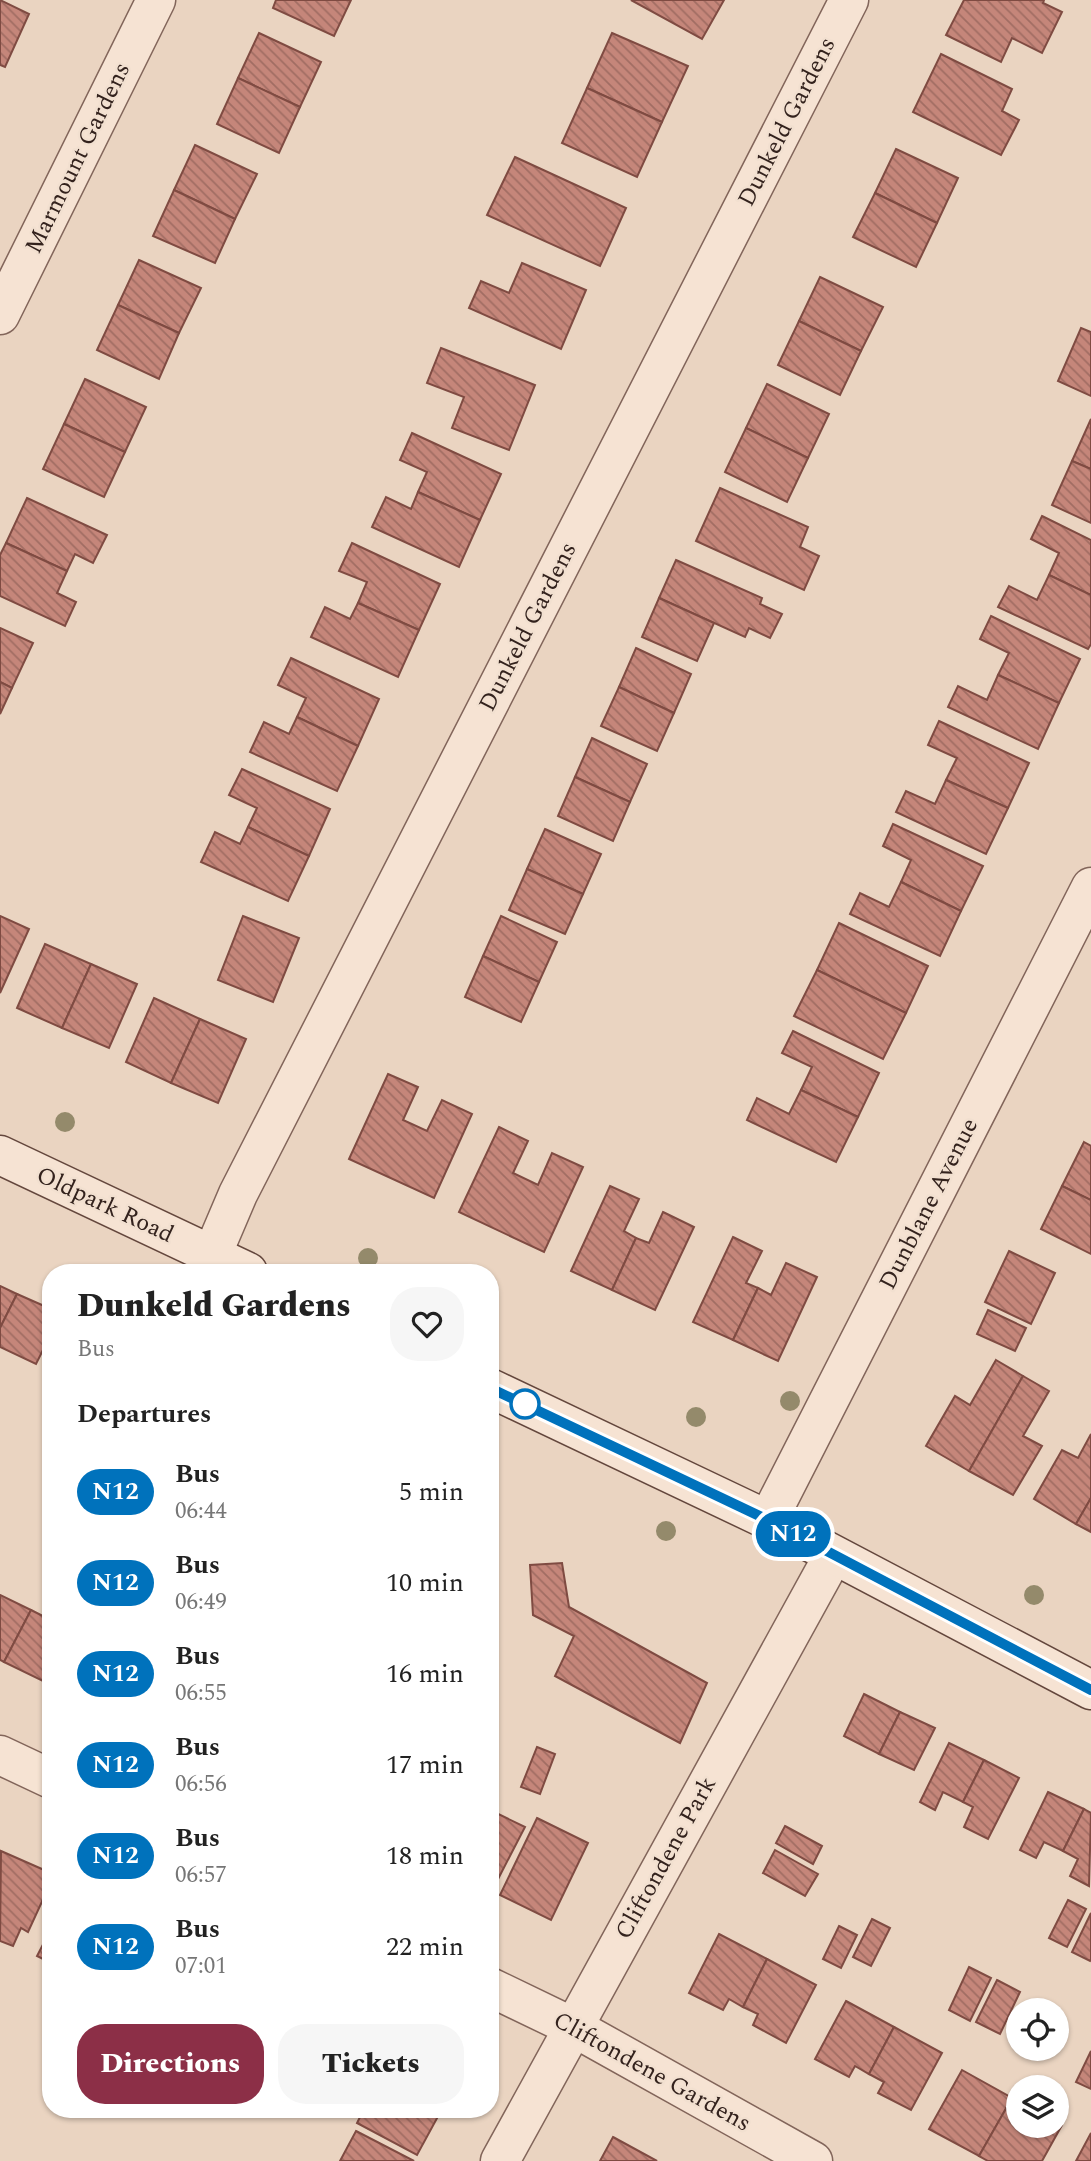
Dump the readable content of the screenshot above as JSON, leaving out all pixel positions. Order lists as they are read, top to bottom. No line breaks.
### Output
{"streets":{"street":["Dunkeld Gardens","Marmount Gardens","Dunblane Avenue","Oldpark Road","Cliftondene Park","Cliftondene Gardens"]},"crossings":[["Dunkeld Gardens","Oldpark Road"],["Cliftondene Park","Cliftondene Gardens"]],"lines":["bus line N12"],"page":{"on_map":"N12","heading":[["Dunkeld Gardens","Bus"],"Departures"],"list":[{"mark":"N12","name":"Bus","note":"06:44","value":"5 min"},{"mark":"N12","name":"Bus","note":"06:49","value":"10 min"},{"mark":"N12","name":"Bus","note":"06:55","value":"16 min"},{"mark":"N12","name":"Bus","note":"06:56","value":"17 min"},{"mark":"N12","name":"Bus","note":"06:57","value":"18 min"},{"mark":"N12","name":"Bus","note":"07:01","value":"22 min"}],"buttons":["Directions","Tickets"]}}
